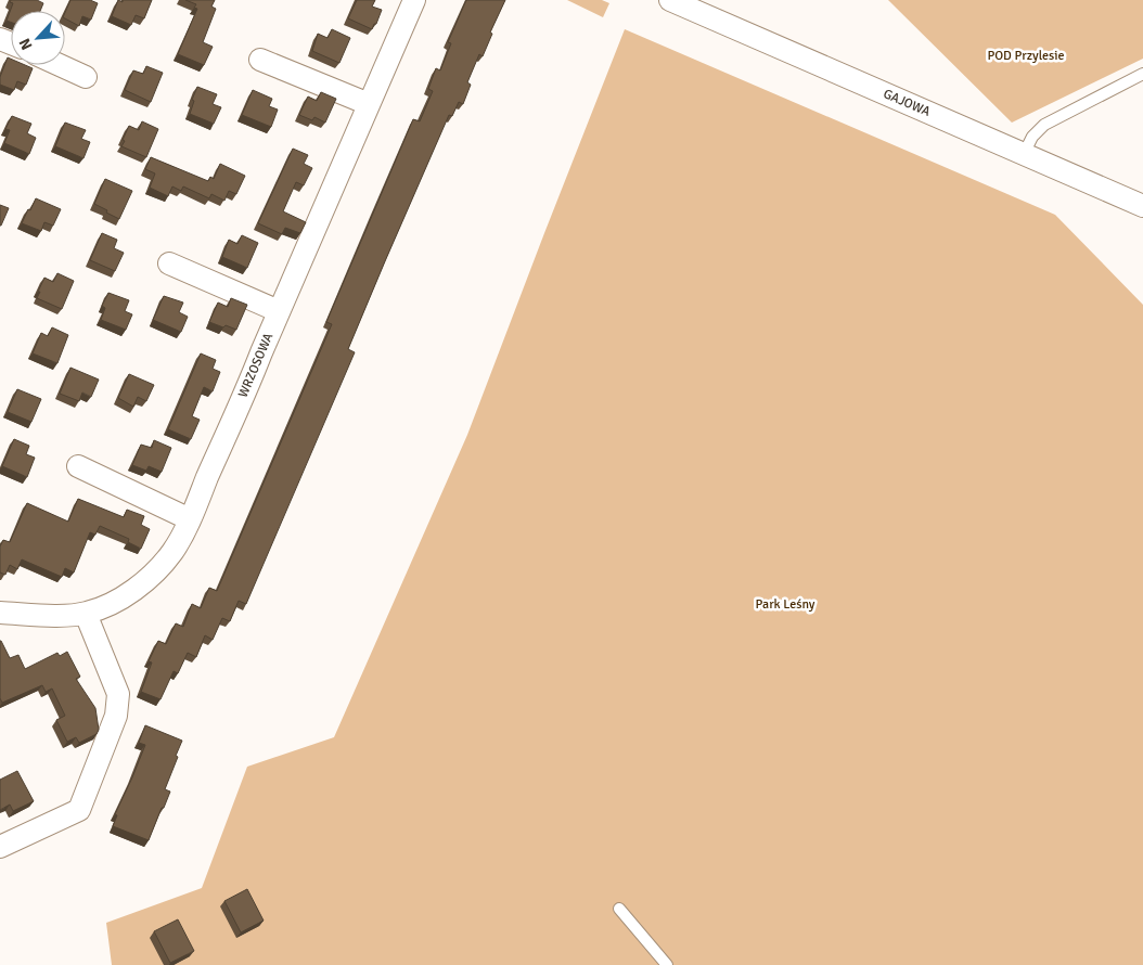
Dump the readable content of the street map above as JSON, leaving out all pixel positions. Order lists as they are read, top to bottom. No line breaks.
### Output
{"streets":{"street":["GAJOWA","WRZOSOWA"]},"parks":["POD Przylesie","Park Leśny"],"north":"bottom left"}
